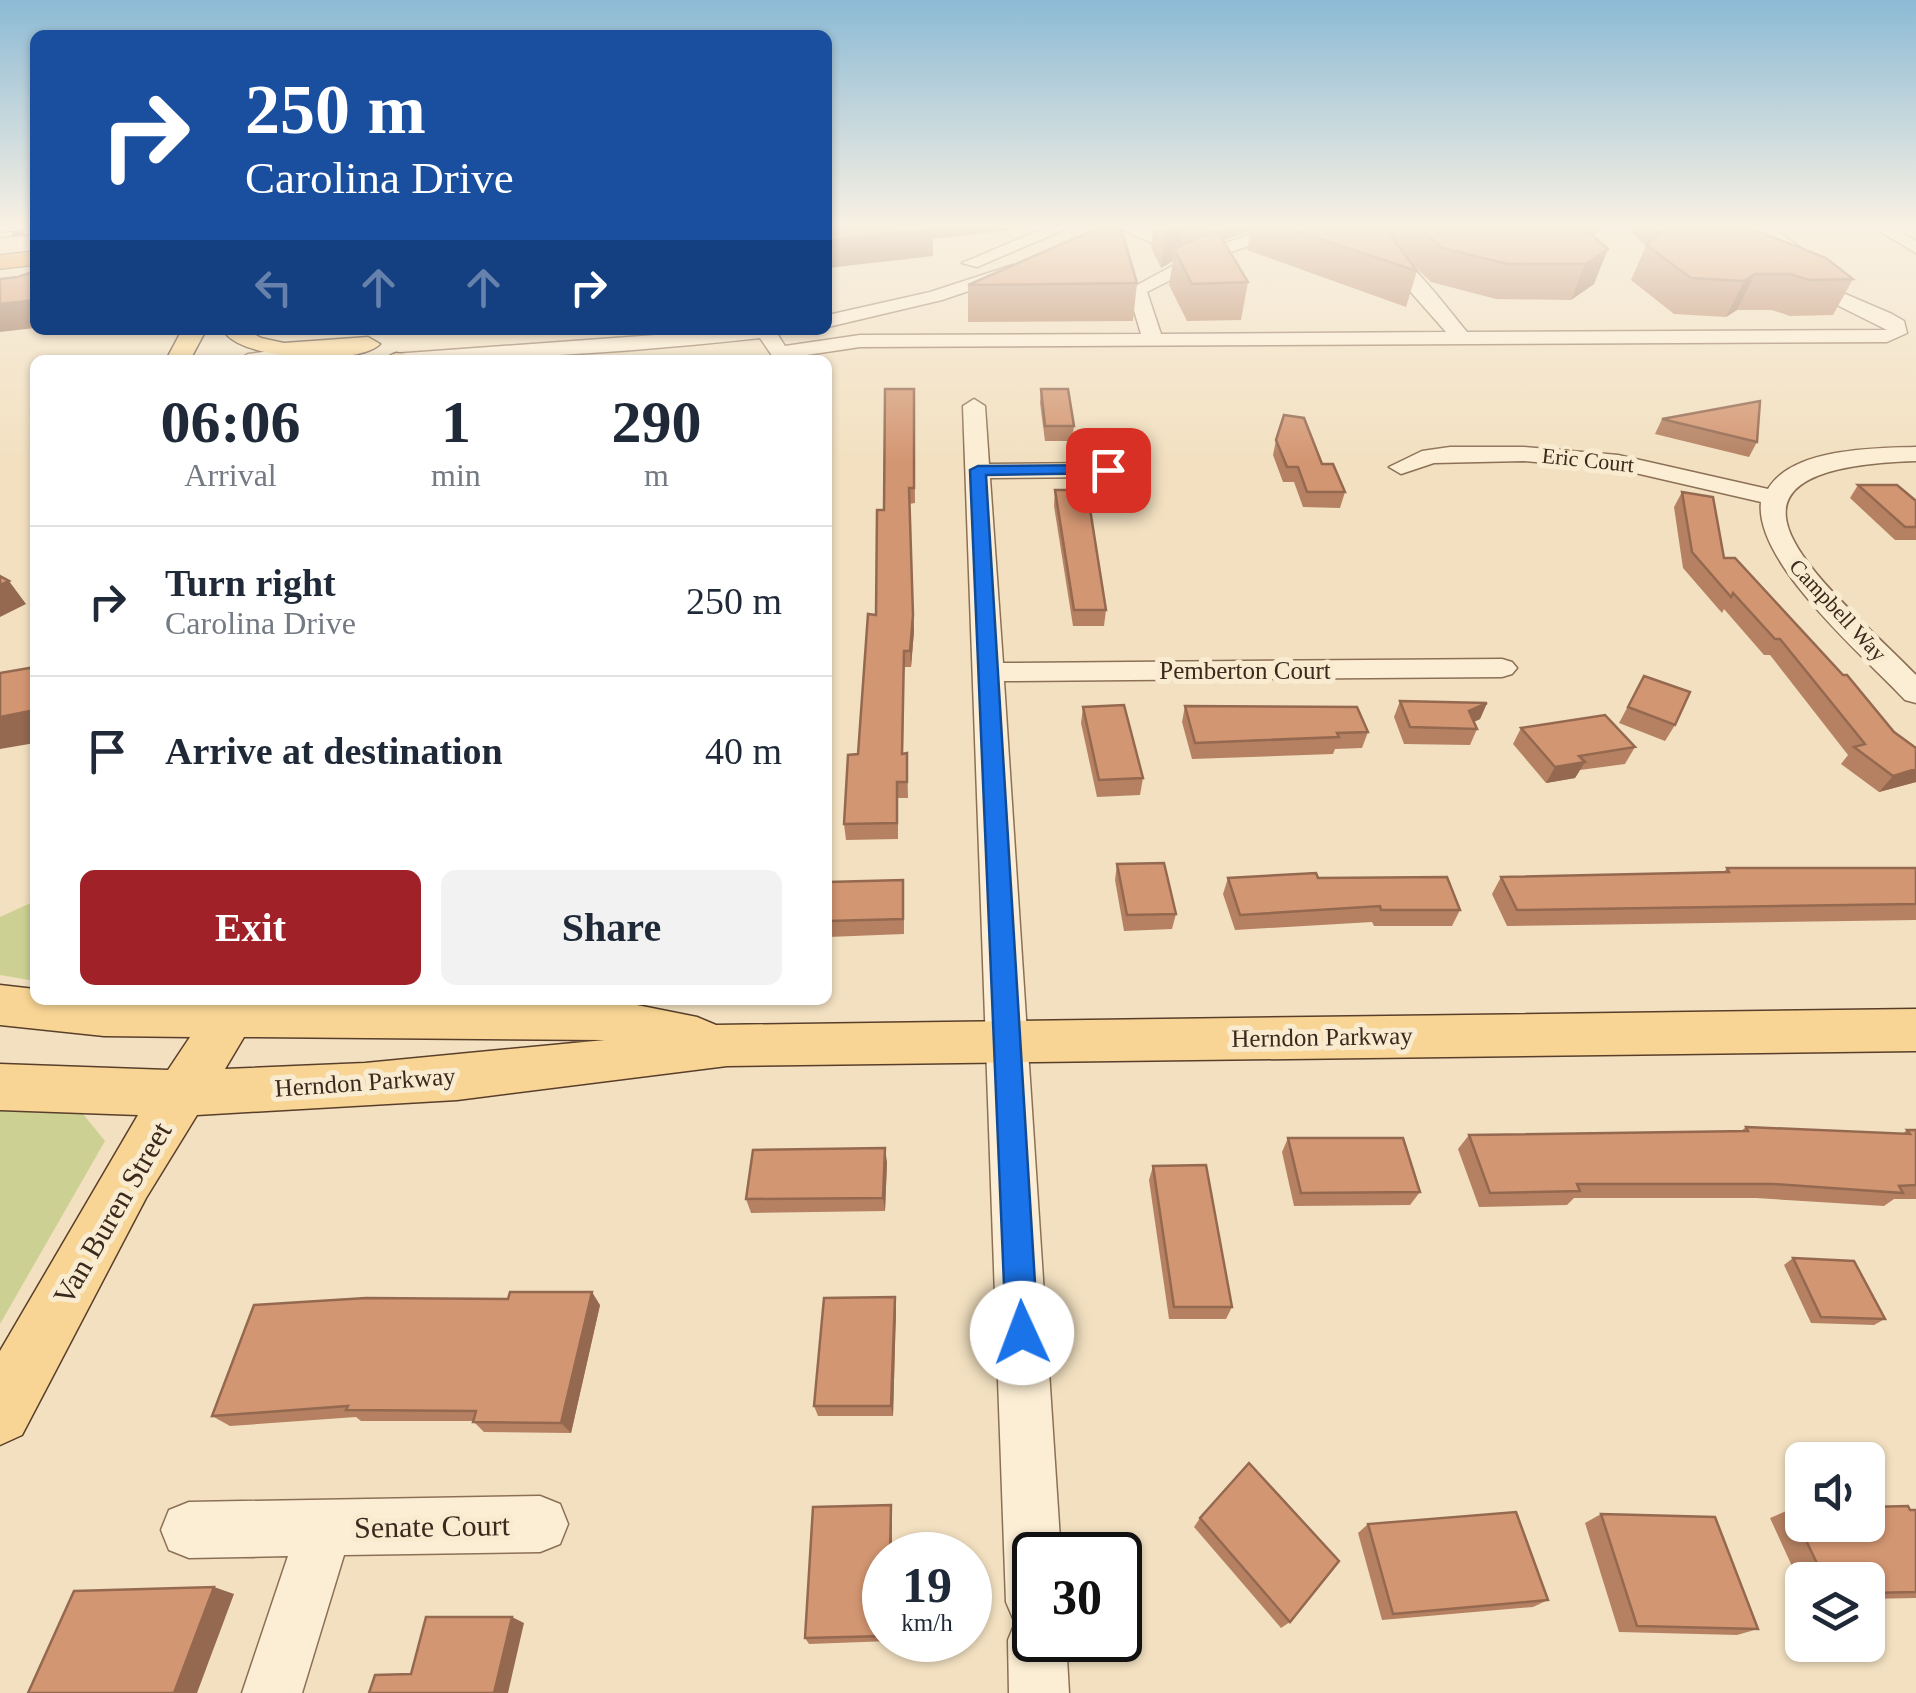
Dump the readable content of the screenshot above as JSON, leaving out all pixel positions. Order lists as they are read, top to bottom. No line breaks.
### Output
{"streets":{"main road":["Herndon Parkway","Van Buren Street"],"street":["Eric Court","Campbell Way","Pemberton Court","Senate Court"]},"crossings":[["Eric Court","Campbell Way"],["Herndon Parkway","Van Buren Street"]],"page":{"turn":["250 m","Carolina Drive"],"eta":["06:06","Arrival","1","min","290","m"],"list":[{"name":"Turn right","note":"Carolina Drive","value":"250 m"},{"name":"Arrive at destination","value":"40 m"}],"buttons":["Exit","Share"],"speed":"19 km/h","limit":"30"}}
